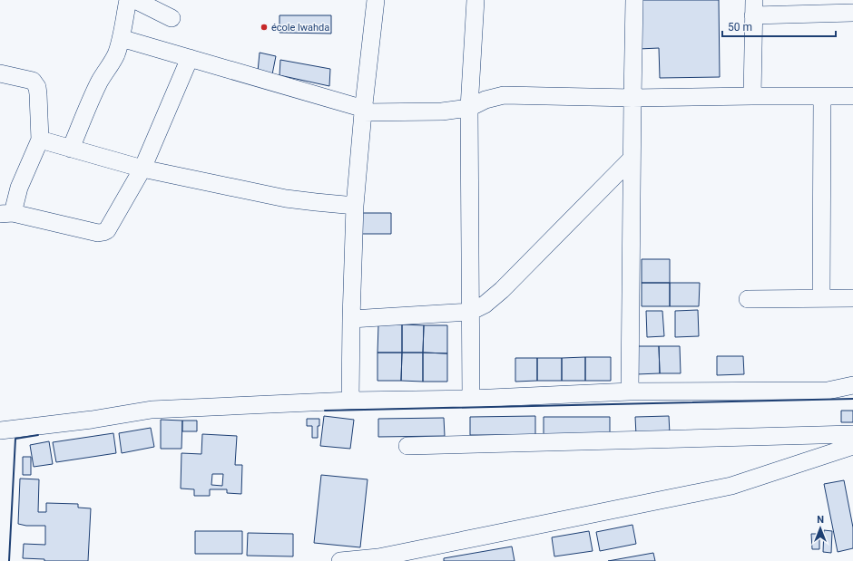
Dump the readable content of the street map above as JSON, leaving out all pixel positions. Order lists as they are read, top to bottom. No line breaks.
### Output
{"places":["école lwahda"],"scale_bar":"50 m","north":"top"}
